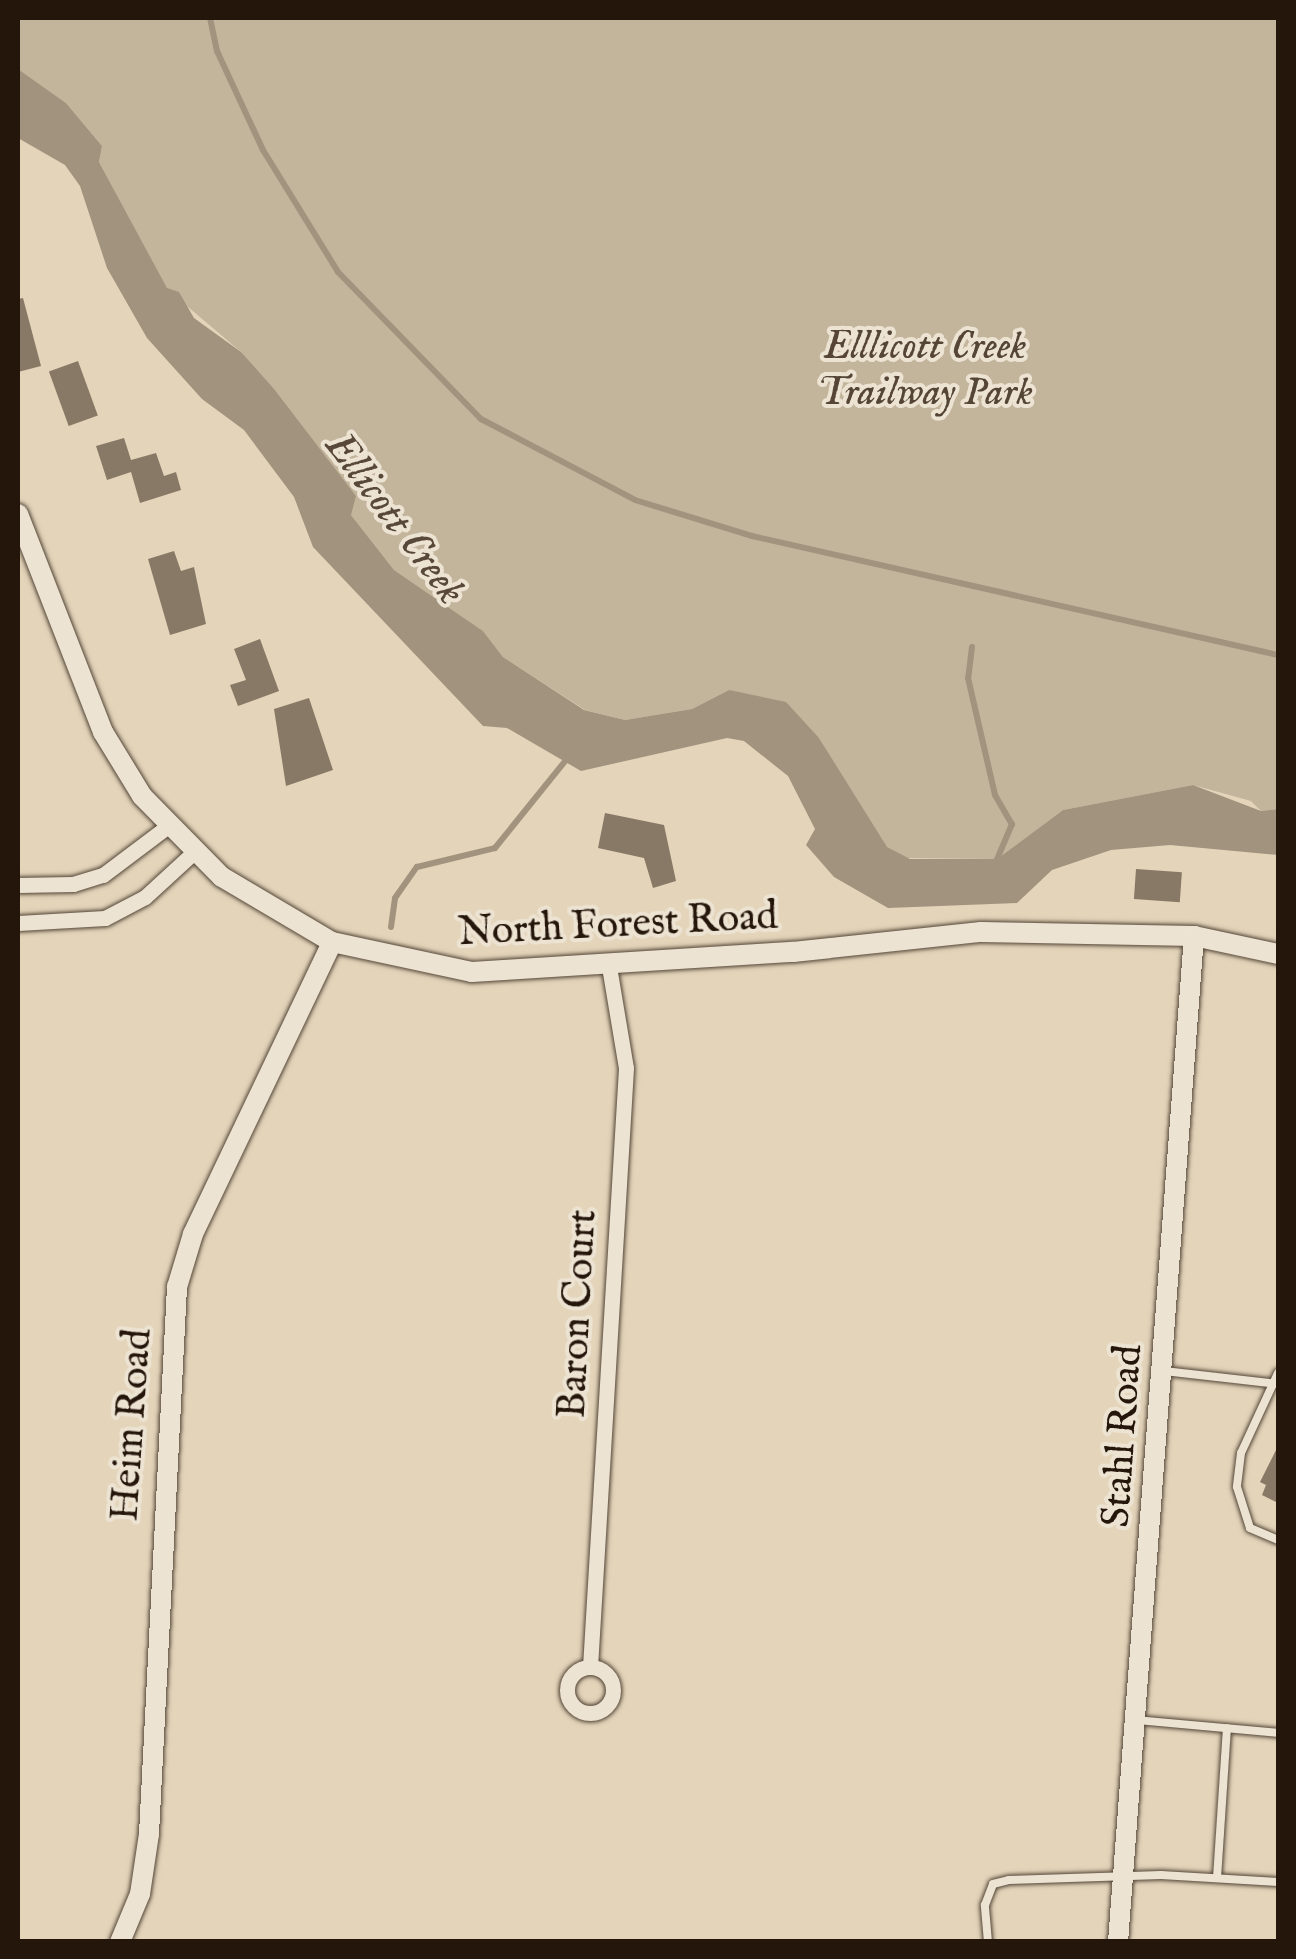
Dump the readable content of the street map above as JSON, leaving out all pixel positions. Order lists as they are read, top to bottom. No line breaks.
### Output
{"streets":{"street":["North Forest Road","Baron Court","Heim Road","Stahl Road"]},"crossings":[["North Forest Road","Baron Court"],["North Forest Road","Heim Road"],["North Forest Road","Stahl Road"]],"water":["Ellicott Creek"],"parks":["Elllicott Creek Trailway Park"]}
